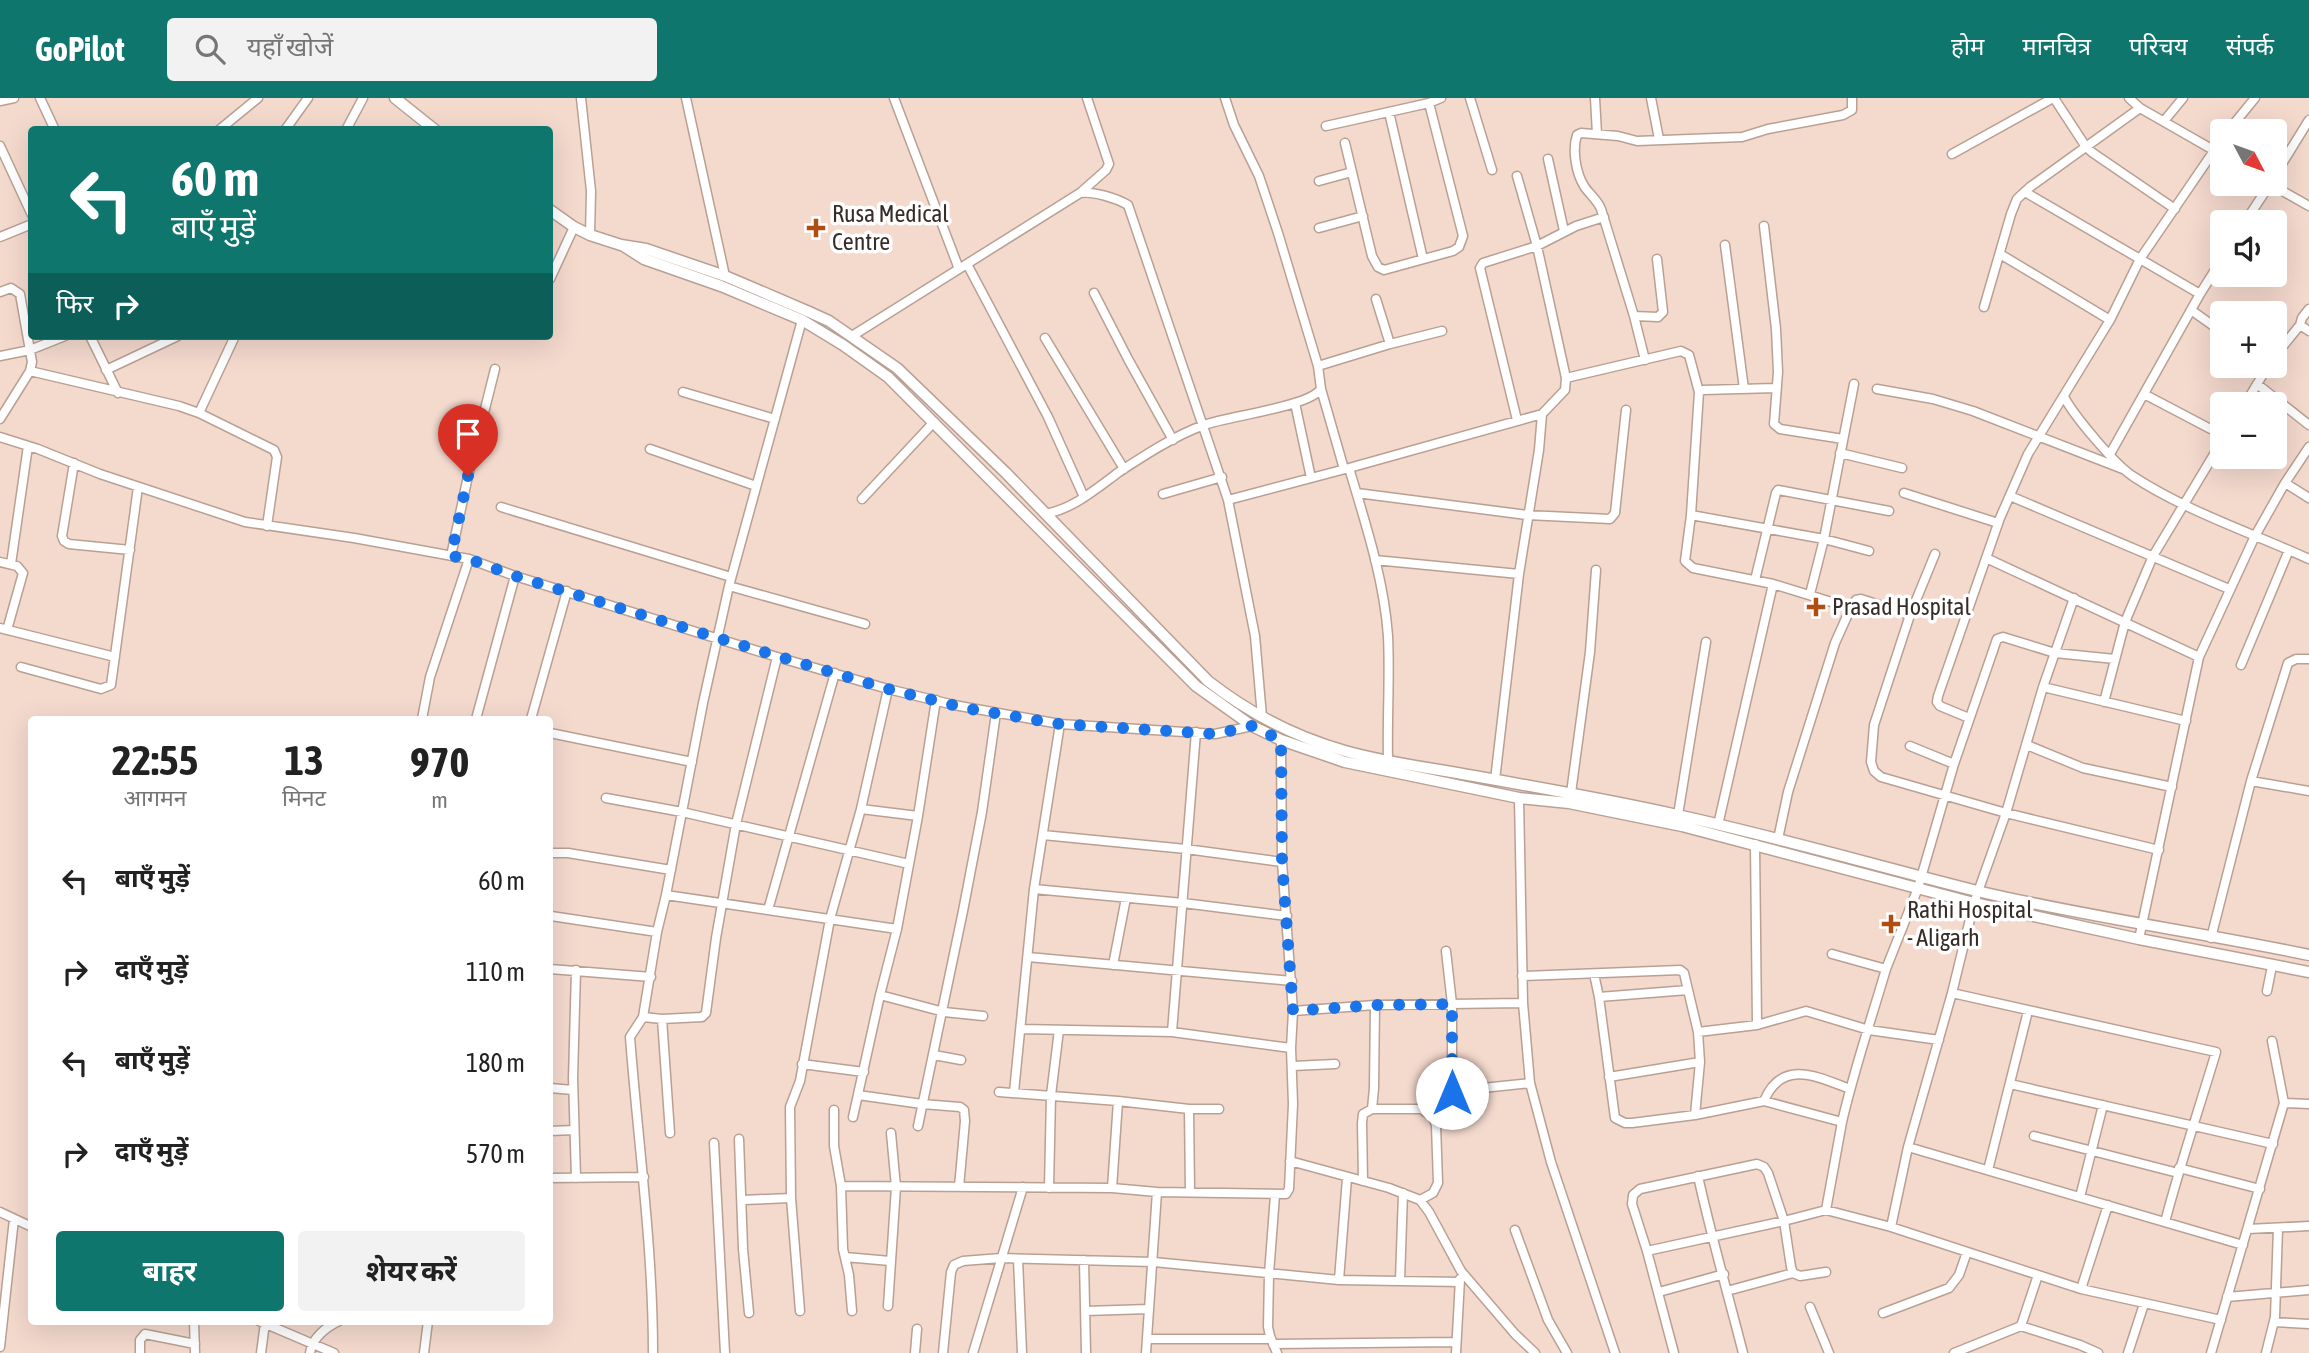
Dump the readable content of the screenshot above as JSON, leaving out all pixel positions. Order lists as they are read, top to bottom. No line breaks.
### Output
{"places":{"health":["Rusa Medical Centre","Prasad Hospital","Rathi Hospital - Aligarh"]},"north":"bottom right","page":{"header":"GoPilot","search":"यहाँ खोजें","nav":["होम","मानचित्र","परिचय","संपर्क"],"map_buttons":["+","−"],"turn":["60 m","बाएँ मुड़ें"],"then":"फिर","eta":["22:55","आगमन","13","मिनट","970","m"],"list":[{"name":"बाएँ मुड़ें","value":"60 m"},{"name":"दाएँ मुड़ें","value":"110 m"},{"name":"बाएँ मुड़ें","value":"180 m"},{"name":"दाएँ मुड़ें","value":"570 m"}],"buttons":["बाहर","शेयर करें"]}}
